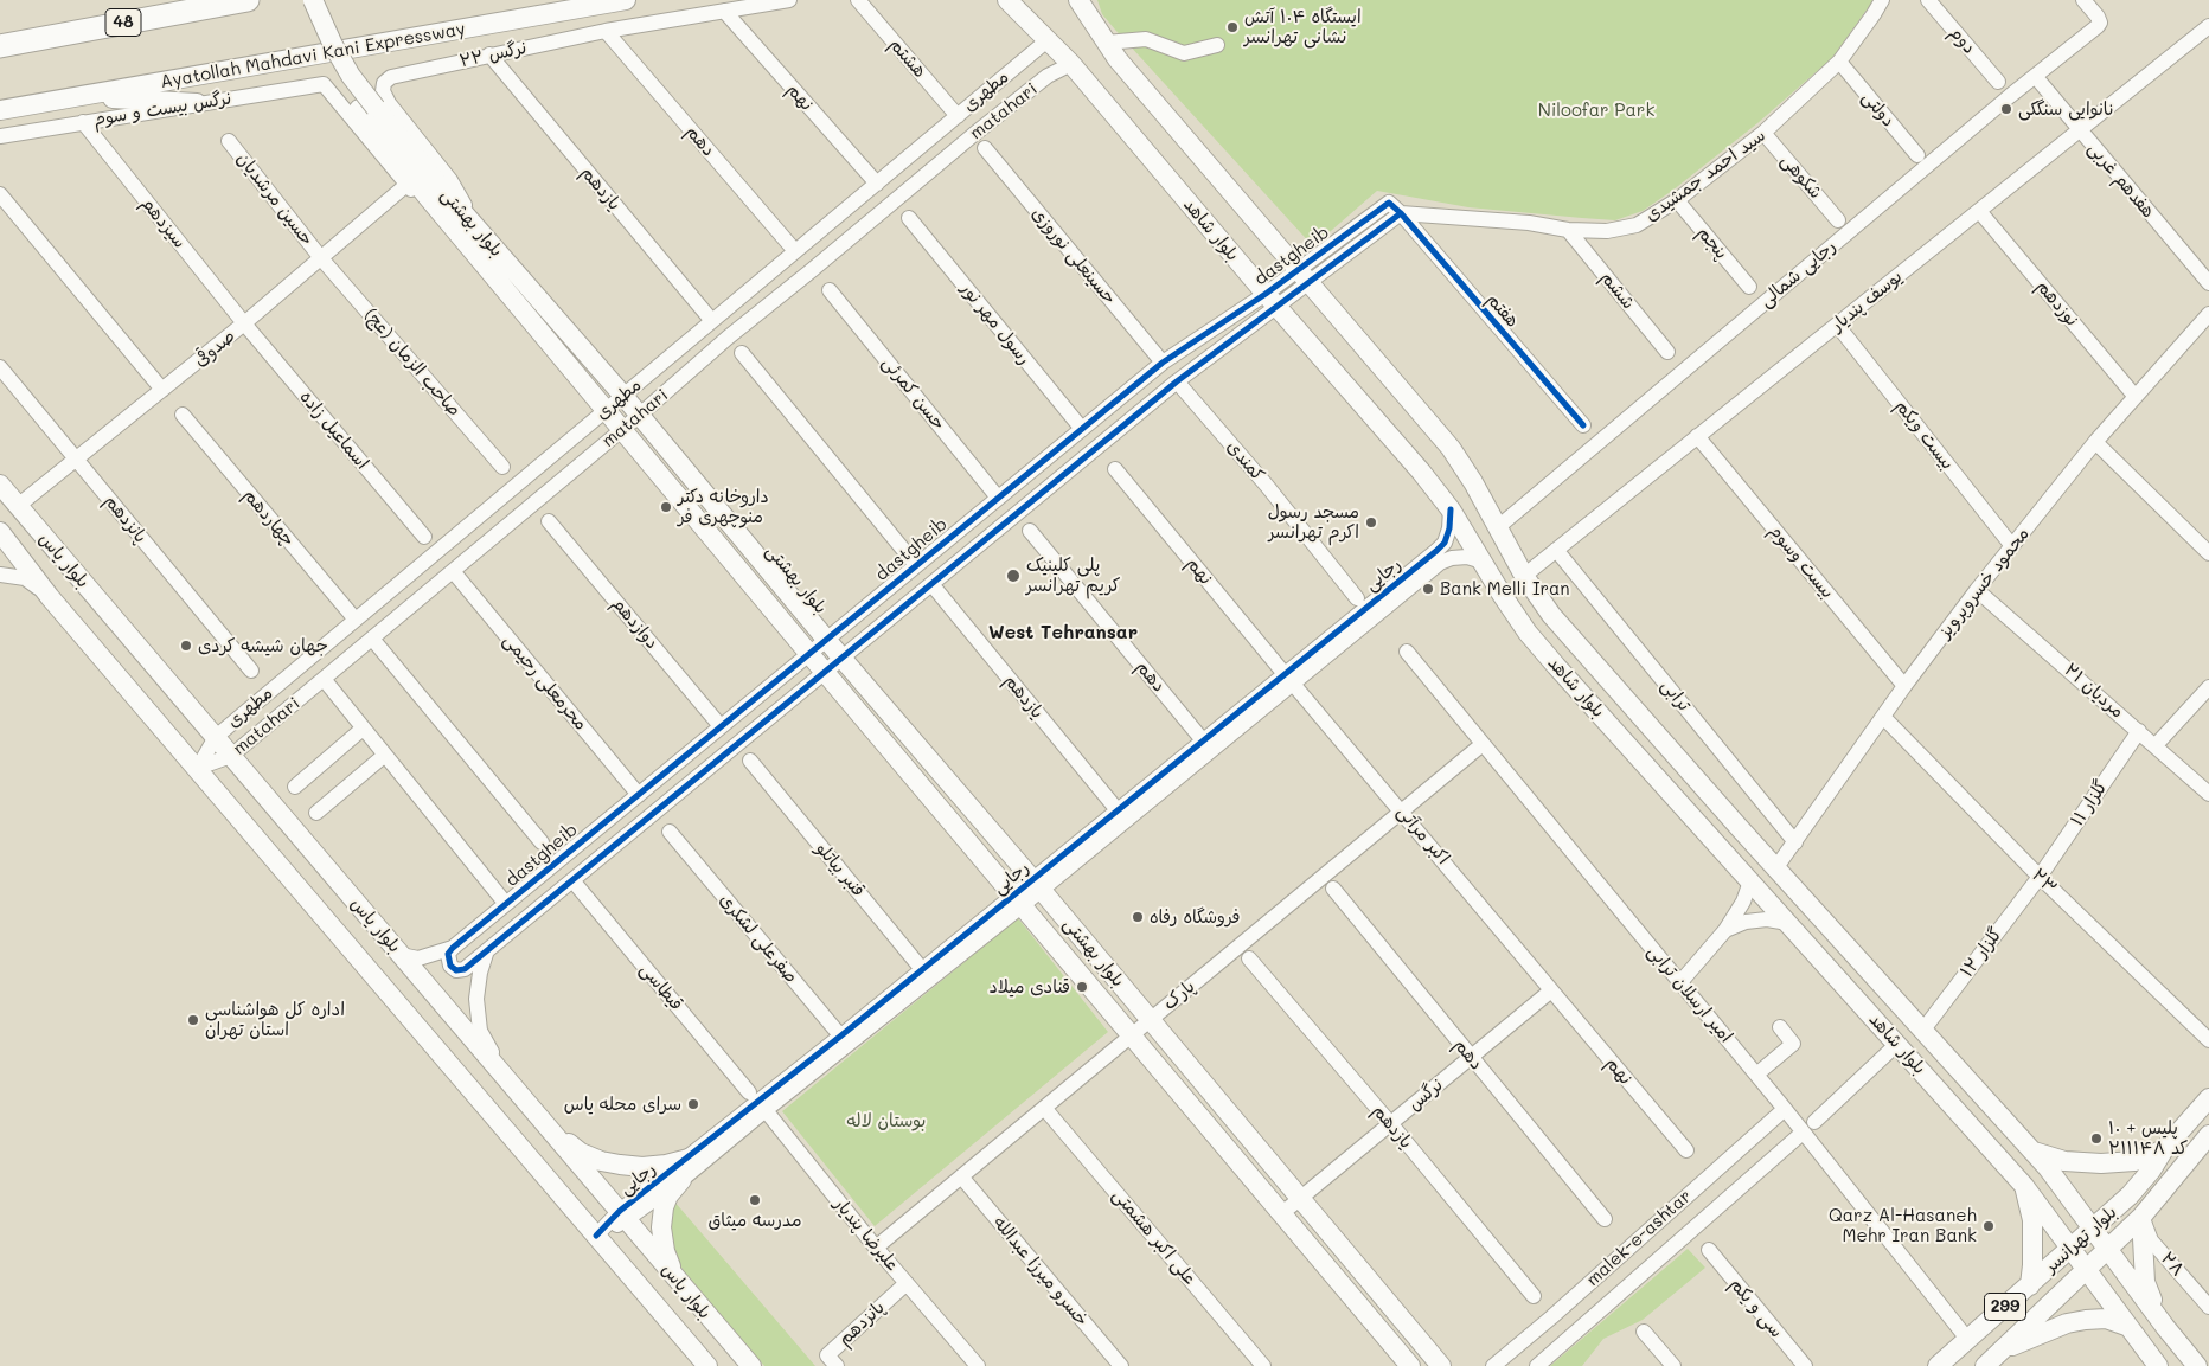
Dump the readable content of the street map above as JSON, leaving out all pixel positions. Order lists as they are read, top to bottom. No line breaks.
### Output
{"streets":{"highway":["48"],"main road":["Ayatollah Mahdavi Kani Expressway","بلوار بهشتی","بلوار شاهد","بلوار یاس","بلوار تهرانسر","299"],"street":["دوم","نرگس ۲۲","هشتم","مطهری","نهم","نرگس بیست و سوم","دولتی","matahari","دهم","سید احمد جمشیدی","شکوهی","هفدهم غربی","یازدهم","حسین مرشدیان","سیزدهم","پنجم","حسینعلی نوروزی","dastgheib","رجایی شمالی","ششم","یوسف پندیار","نوزدهم","هفتم","رسول مهر نور","صدوقی","صاحب الزمان (عج)","حسن کمرئی","اسماعیل زاده","بیست ویکم","کمندی","چهاردهم","پانزدهم","بیست وسوم","رجایی","محمود خسروپرویز","دوازدهم","محرمعلی رحیمی","۲۱ مردیان","ترابی","گلزار ۱۱","اکبر مرآتی","قنبر بیاتلو","۲۳","صفرعلی لشکری","گلزار ۱۲","قیطاسی","امیر ارسلان ترابی","پارک","نرگس","علیرضا پندیار","علی اکبر هشمتی","malek-e-ashtar","۲۸","خسرو میرزا عبدالله","سی و یکم"]},"crossings":[["نرگس ۲۲","نهم"],["نرگس ۲۲","دهم"],["نرگس ۲۲","یازدهم"],["نرگس ۲۲","بلوار بهشتی"],["هشتم","مطهری"],["مطهری","نهم"],["مطهری","matahari"],["مطهری","دهم"],["مطهری","یازدهم"],["مطهری","بلوار بهشتی"],["مطهری","بلوار شاهد"],["مطهری","چهاردهم"],["مطهری","بلوار یاس"],["نهم","رجایی"],["نهم","اکبر مرآتی"],["نهم","نرگس"],["نرگس بیست و سوم","سیزدهم"],["نرگس بیست و سوم","صدوقی"],["دولتی","سید احمد جمشیدی"],["matahari","بلوار بهشتی"],["matahari","بلوار شاهد"],["matahari","بلوار یاس"],["matahari","محرمعلی رحیمی"],["دهم","رجایی"],["دهم","نرگس"],["سید احمد جمشیدی","شکوهی"],["سید احمد جمشیدی","پنجم"],["سید احمد جمشیدی","dastgheib"],["سید احمد جمشیدی","ششم"],["سید احمد جمشیدی","هفتم"],["هفدهم غربی","رجایی شمالی"],["هفدهم غربی","یوسف پندیار"],["یازدهم","dastgheib"],["یازدهم","رجایی"],["یازدهم","نرگس"],["حسین مرشدیان","صدوقی"],["حسین مرشدیان","صاحب الزمان (عج)"],["سیزدهم","صدوقی"],["سیزدهم","اسماعیل زاده"],["بلوار بهشتی","dastgheib"],["بلوار بهشتی","رجایی"],["بلوار بهشتی","پارک"],["بلوار بهشتی","نرگس"],["بلوار شاهد","dastgheib"],["بلوار شاهد","رجایی شمالی"],["بلوار شاهد","یوسف پندیار"],["بلوار شاهد","رجایی"],["بلوار شاهد","محمود خسروپرویز"],["بلوار شاهد","گلزار ۱۲"],["بلوار شاهد","malek-e-ashtar"],["بلوار شاهد","بلوار تهرانسر"],["حسینعلی نوروزی","dastgheib"],["dastgheib","هفتم"],["dastgheib","رسول مهر نور"],["dastgheib","حسن کمرئی"],["dastgheib","کمندی"],["dastgheib","بلوار یاس"],["dastgheib","دوازدهم"],["dastgheib","محرمعلی رحیمی"],["dastgheib","قیطاسی"],["یوسف پندیار","نوزدهم"],["یوسف پندیار","بیست ویکم"],["یوسف پندیار","بیست وسوم"],["یوسف پندیار","ترابی"],["نوزدهم","محمود خسروپرویز"],["صدوقی","صاحب الزمان (عج)"],["صدوقی","اسماعیل زاده"],["صدوقی","پانزدهم"],["صدوقی","بلوار یاس"],["بیست ویکم","محمود خسروپرویز"],["پانزدهم","علیرضا پندیار"],["بلوار یاس","رجایی"],["بیست وسوم","محمود خسروپرویز"],["رجایی","اکبر مرآتی"],["رجایی","قنبر بیاتلو"],["رجایی","صفرعلی لشکری"],["رجایی","قیطاسی"],["رجایی","علیرضا پندیار"],["محمود خسروپرویز","۲۱ مردیان"],["محمود خسروپرویز","ترابی"],["محمود خسروپرویز","۲۳"],["۲۱ مردیان","گلزار ۱۱"],["گلزار ۱۱","۲۳"],["گلزار ۱۱","گلزار ۱۲"],["اکبر مرآتی","پارک"],["اکبر مرآتی","نرگس"],["۲۳","گلزار ۱۲"],["قیطاسی","علیرضا پندیار"],["امیر ارسلان ترابی","پارک"],["امیر ارسلان ترابی","malek-e-ashtar"],["امیر ارسلان ترابی","بلوار تهرانسر"],["پارک","علیرضا پندیار"],["پارک","علی اکبر هشمتی"],["پارک","خسرو میرزا عبدالله"],["بلوار تهرانسر","۲۸"]],"districts":["West Tehransar"],"parks":["Niloofar Park","بوستان لاله"],"places":["ایستگاه ۱۰۴ آتش ‌نشانی تهرانسر","نانوایی سنگکی","داروخانه دکتر منوچهری فر","مسجد رسول اکرم تهرانسر","پلی کلینیک کریم تهرانسر","Bank Melli Iran","جهان شیشه کردی","فروشگاه رفاه","قنادی میلاد","اداره کل هواشناسی استان تهران","سرای محله یاس","پلیس + ۱۰ کد ۲۱۱۱۴۸","مدرسه میثاق","Qarz Al-Hasaneh Mehr Iran Bank"]}
